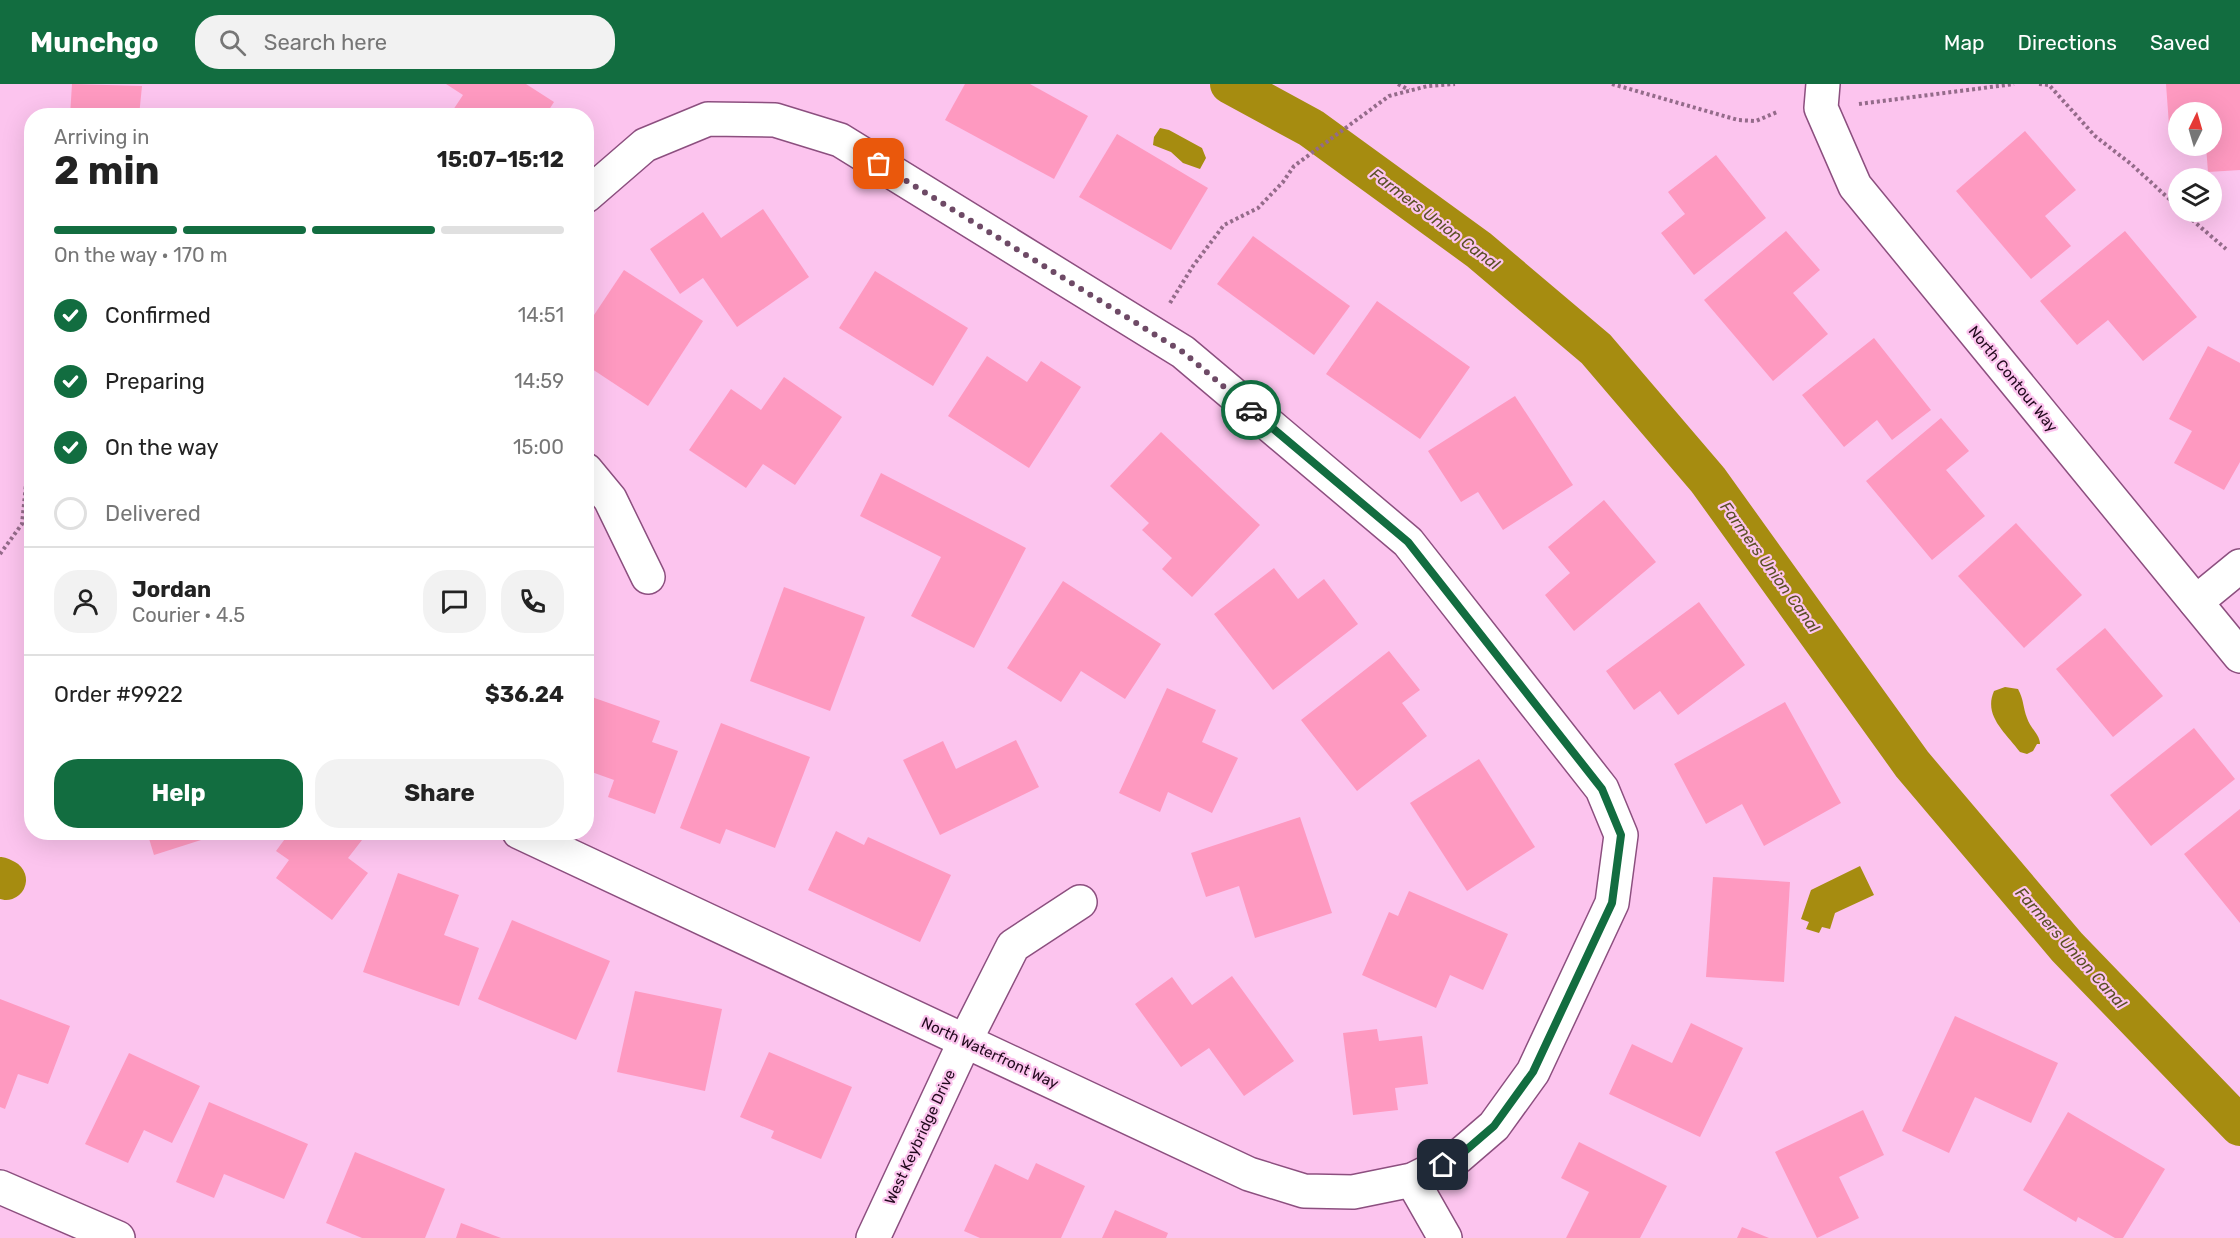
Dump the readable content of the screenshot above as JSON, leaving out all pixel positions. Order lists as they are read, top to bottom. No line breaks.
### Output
{"streets":{"street":["North Contour Way","North Waterfront Way","West Keybridge Drive"]},"crossings":[["North Waterfront Way","West Keybridge Drive"]],"water":["Farmers Union Canal"],"north":"top","page":{"header":"Munchgo","search":"Search here","nav":["Map","Directions","Saved"],"heading":["2 min","Arriving in","15:07–15:12"],"panel":["Jordan","Courier · 4.5","Order #9922","$36.24"],"bar":"On the way · 170 m","list":[["Confirmed","14:51"],["Preparing","14:59"],["On the way","15:00"],"Delivered"],"buttons":["Help","Share"]}}
